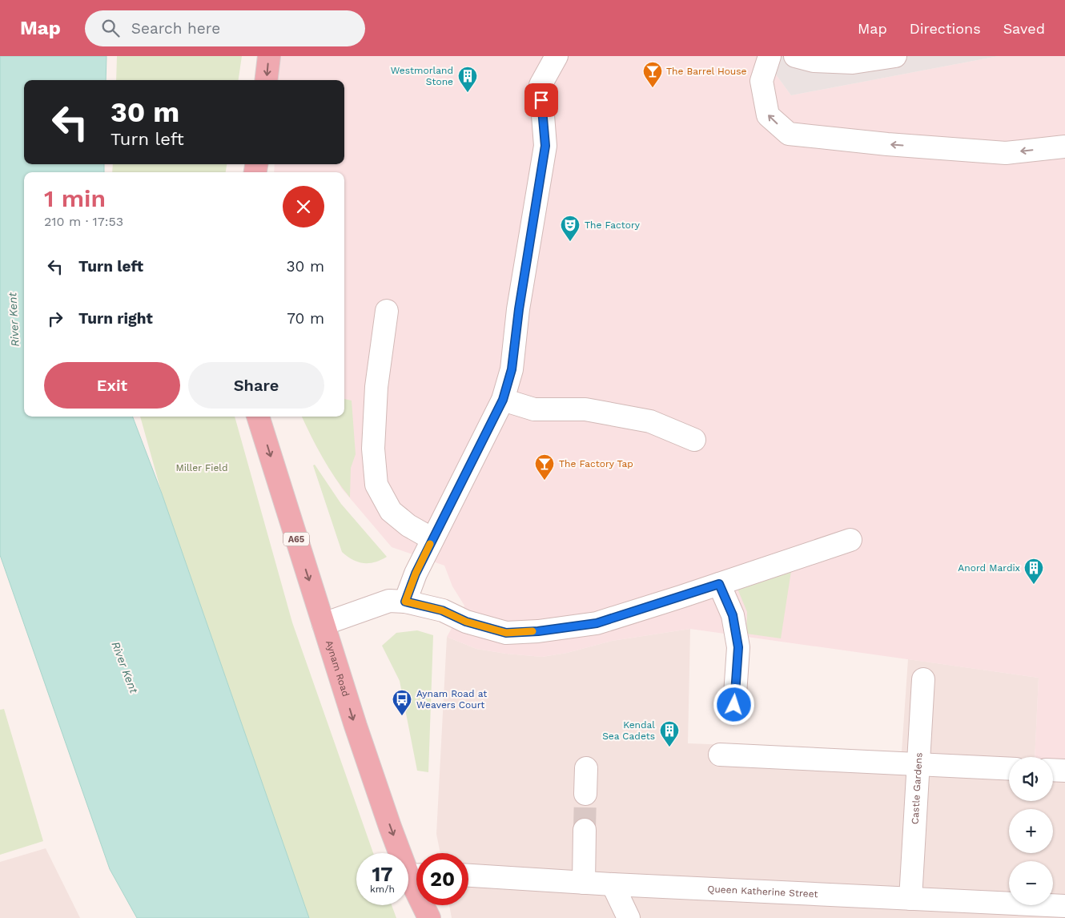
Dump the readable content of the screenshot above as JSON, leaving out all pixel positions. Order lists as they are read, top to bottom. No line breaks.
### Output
{"streets":{"highway":["A65","Aynam Road"],"street":["Castle Gardens","Queen Katherine Street"]},"crossings":[["Castle Gardens","Queen Katherine Street"]],"one_way":["Aynam Road"],"water":["River Kent"],"parks":["Miller Field"],"places":{"bar":["The Barrel House","The Factory Tap"],"building":["Westmorland Stone","Anord Mardix","Kendal Sea Cadets"],"theatre":["The Factory"],"bus stop":["Aynam Road at Weavers Court"]},"page":{"header":"Map","search":"Search here","nav":["Map","Directions","Saved"],"turn":["30 m","Turn left"],"heading":["1 min","210 m · 17:53"],"list":[{"name":"Turn left","value":"30 m"},{"name":"Turn right","value":"70 m"}],"buttons":["Exit","Share"],"map_buttons":["+","−"],"speed":"17 km/h","limit":"20"}}
